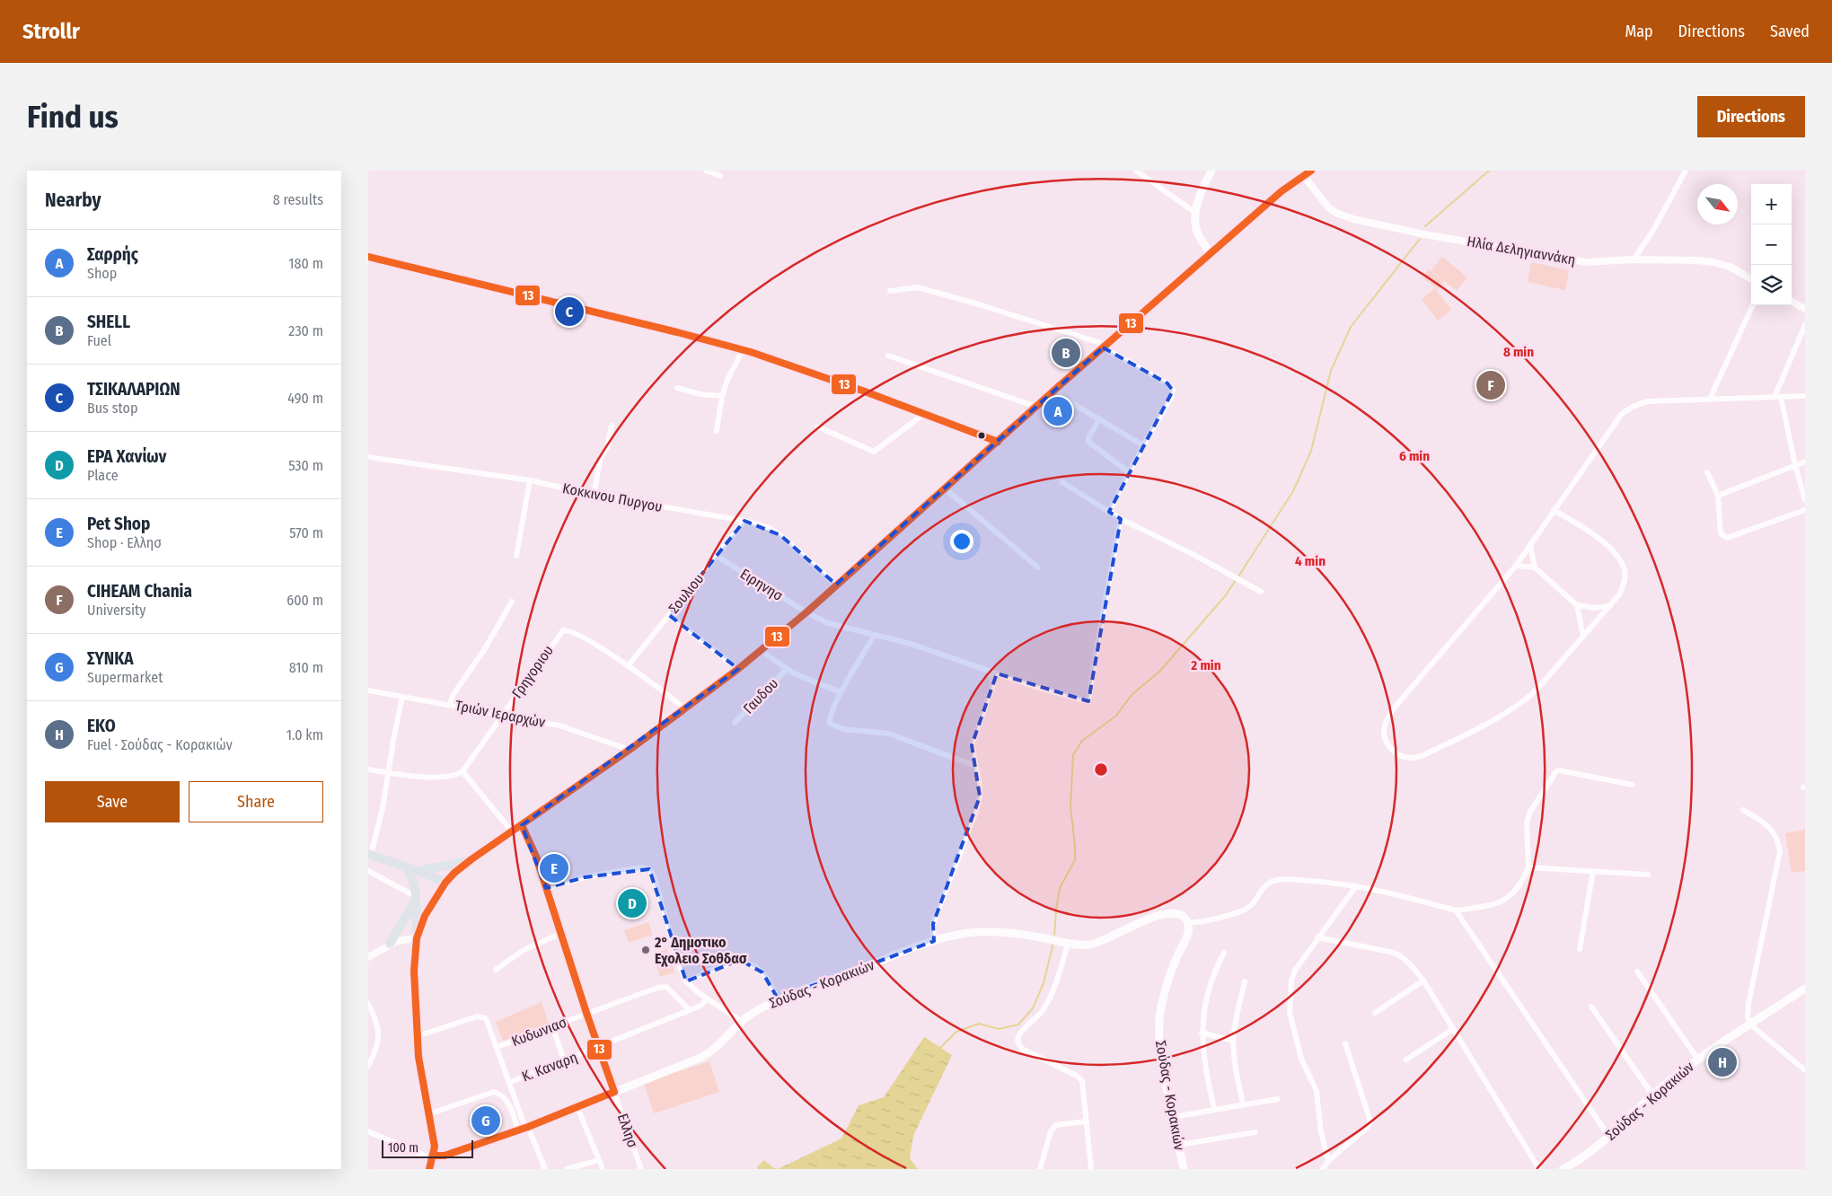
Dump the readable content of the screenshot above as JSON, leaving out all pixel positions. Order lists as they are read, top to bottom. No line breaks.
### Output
{"streets":{"main road":["Σούδας - Κορακιών"],"street":["Ηλία Δεληγιαννάκη","Κοκκινου Πυργου","Ειρηνησ","Σουλιου","Γρηγοριου","Γαυδου","Τριών Ιεραρχών","Κυδωνιασ","Κ. Καναρη","Ελλησ"]},"crossings":[["Κοκκινου Πυργου","Σουλιου"],["Ειρηνησ","Σουλιου"],["Σουλιου","Γρηγοριου"],["Γρηγοριου","Τριών Ιεραρχών"],["Σούδας - Κορακιών","Ελλησ"],["Κυδωνιασ","Κ. Καναρη"],["Κυδωνιασ","Ελλησ"],["Κ. Καναρη","Ελλησ"]],"places":["2° Δημοτικο Εχολειο Σοθδασ"],"lines":["transit line 13"],"scale_bar":"100 m","north":"bottom right","page":{"header":"Strollr","nav":["Map","Directions","Saved"],"buttons":["Directions",["Save","Share"]],"title":"Find us","heading":["Nearby","8 results"],"map_buttons":["+","−"],"list":[{"mark":"A","name":"Σαρρής","note":"Shop","value":"180 m"},{"mark":"B","name":"SHELL","note":"Fuel","value":"230 m"},{"mark":"C","name":"ΤΣΙΚΑΛΑΡΙΩΝ","note":"Bus stop","value":"490 m"},{"mark":"D","name":"ΕΡΑ Χανίων","note":"Place","value":"530 m"},{"mark":"E","name":"Pet Shop","note":"Shop · Ελλησ","value":"570 m"},{"mark":"F","name":"CIHEAM Chania","note":"University","value":"600 m"},{"mark":"G","name":"ΣΥΝΚΑ","note":"Supermarket","value":"810 m"},{"mark":"H","name":"EKO","note":"Fuel · Σούδας - Κορακιών","value":"1.0 km"}],"pins":["C","B","F","A","E","D","H","G"],"scale":"100 m"},"rings":["8 min","6 min","4 min","2 min"]}
